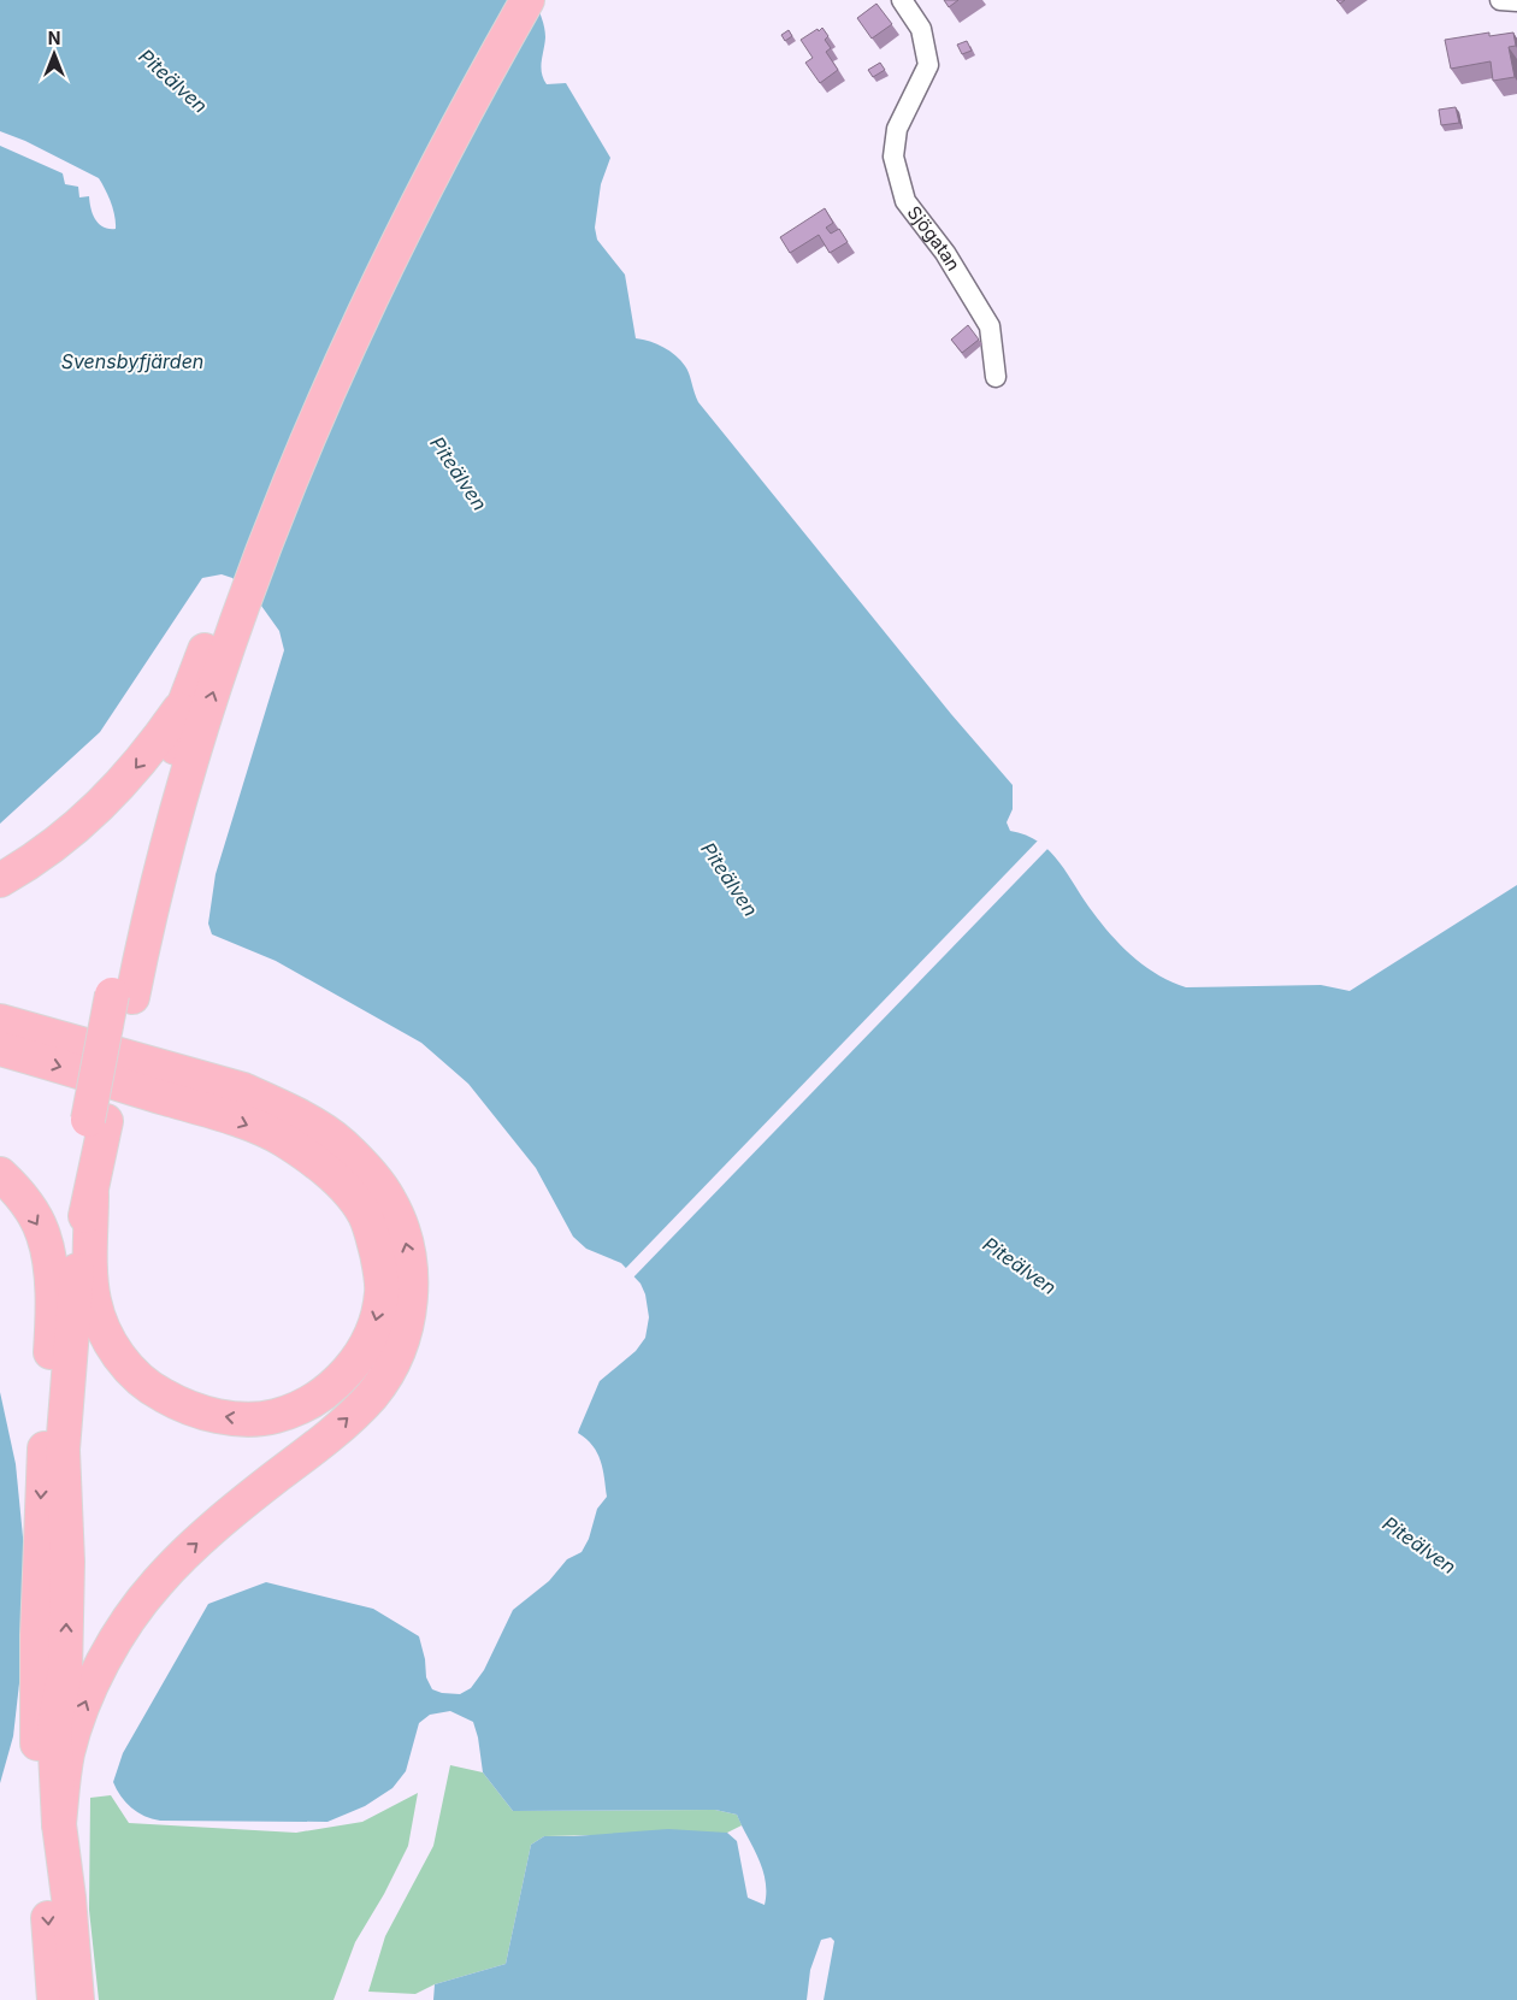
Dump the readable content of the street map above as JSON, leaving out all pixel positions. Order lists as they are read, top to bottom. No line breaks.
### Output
{"streets":{"street":["Sjögatan"]},"water":["Piteälven","Svensbyfjärden"],"north":"top"}
